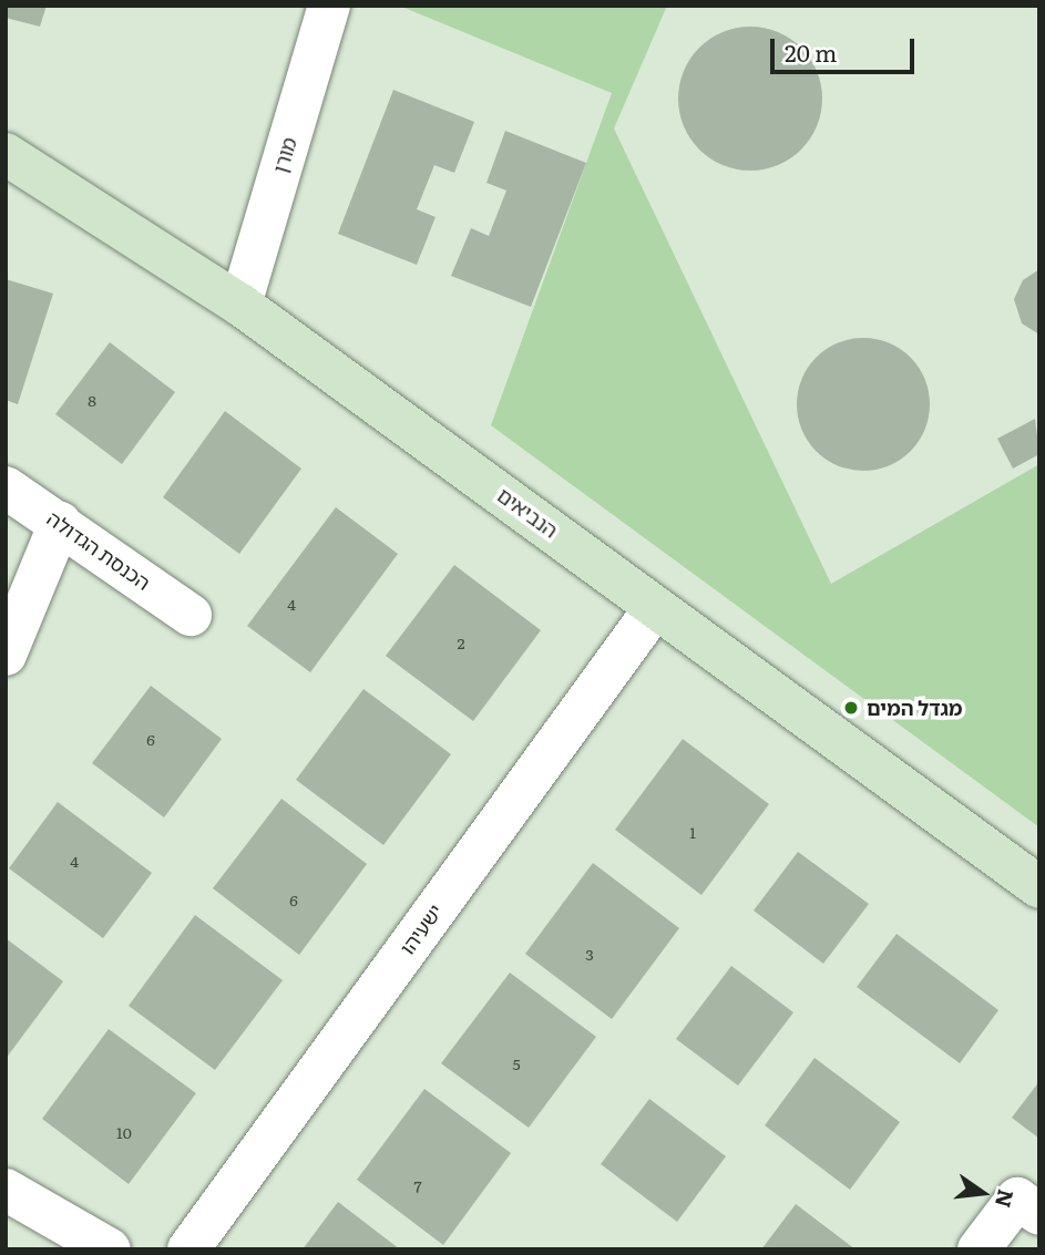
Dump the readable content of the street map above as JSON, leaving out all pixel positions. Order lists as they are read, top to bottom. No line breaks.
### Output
{"streets":{"street":["מורן","הנביאים","הכנסת הגדולה","ישעיהו"]},"crossings":[["מורן","הנביאים"],["הנביאים","ישעיהו"]],"places":["מגדל המים"],"house_numbers":["8","4","2","6","1","4","6","3","5","10","7"],"scale_bar":"20 m","north":"right"}
